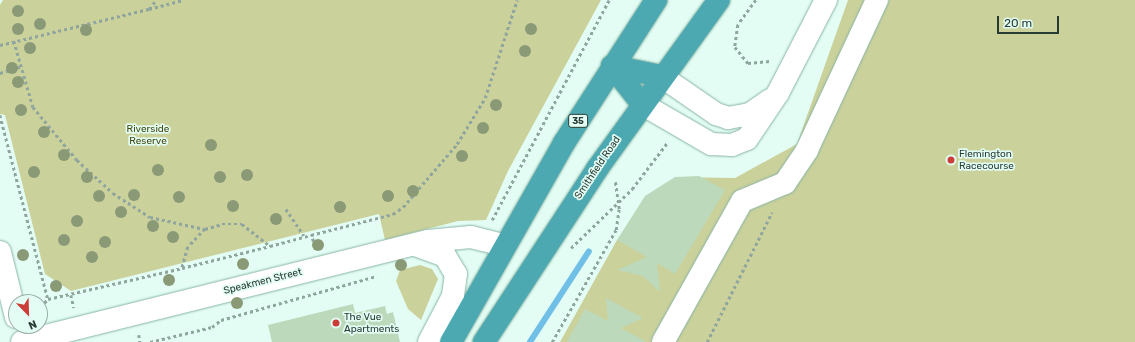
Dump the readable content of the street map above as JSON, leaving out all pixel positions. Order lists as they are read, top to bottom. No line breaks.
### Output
{"streets":{"highway":["35","Smithfield Road"],"street":["Speakmen Street"]},"crossings":[["35","Speakmen Street"]],"parks":["Riverside Reserve"],"places":["Flemington Racecourse","The Vue Apartments"],"scale_bar":"20 m","north":"bottom right"}
